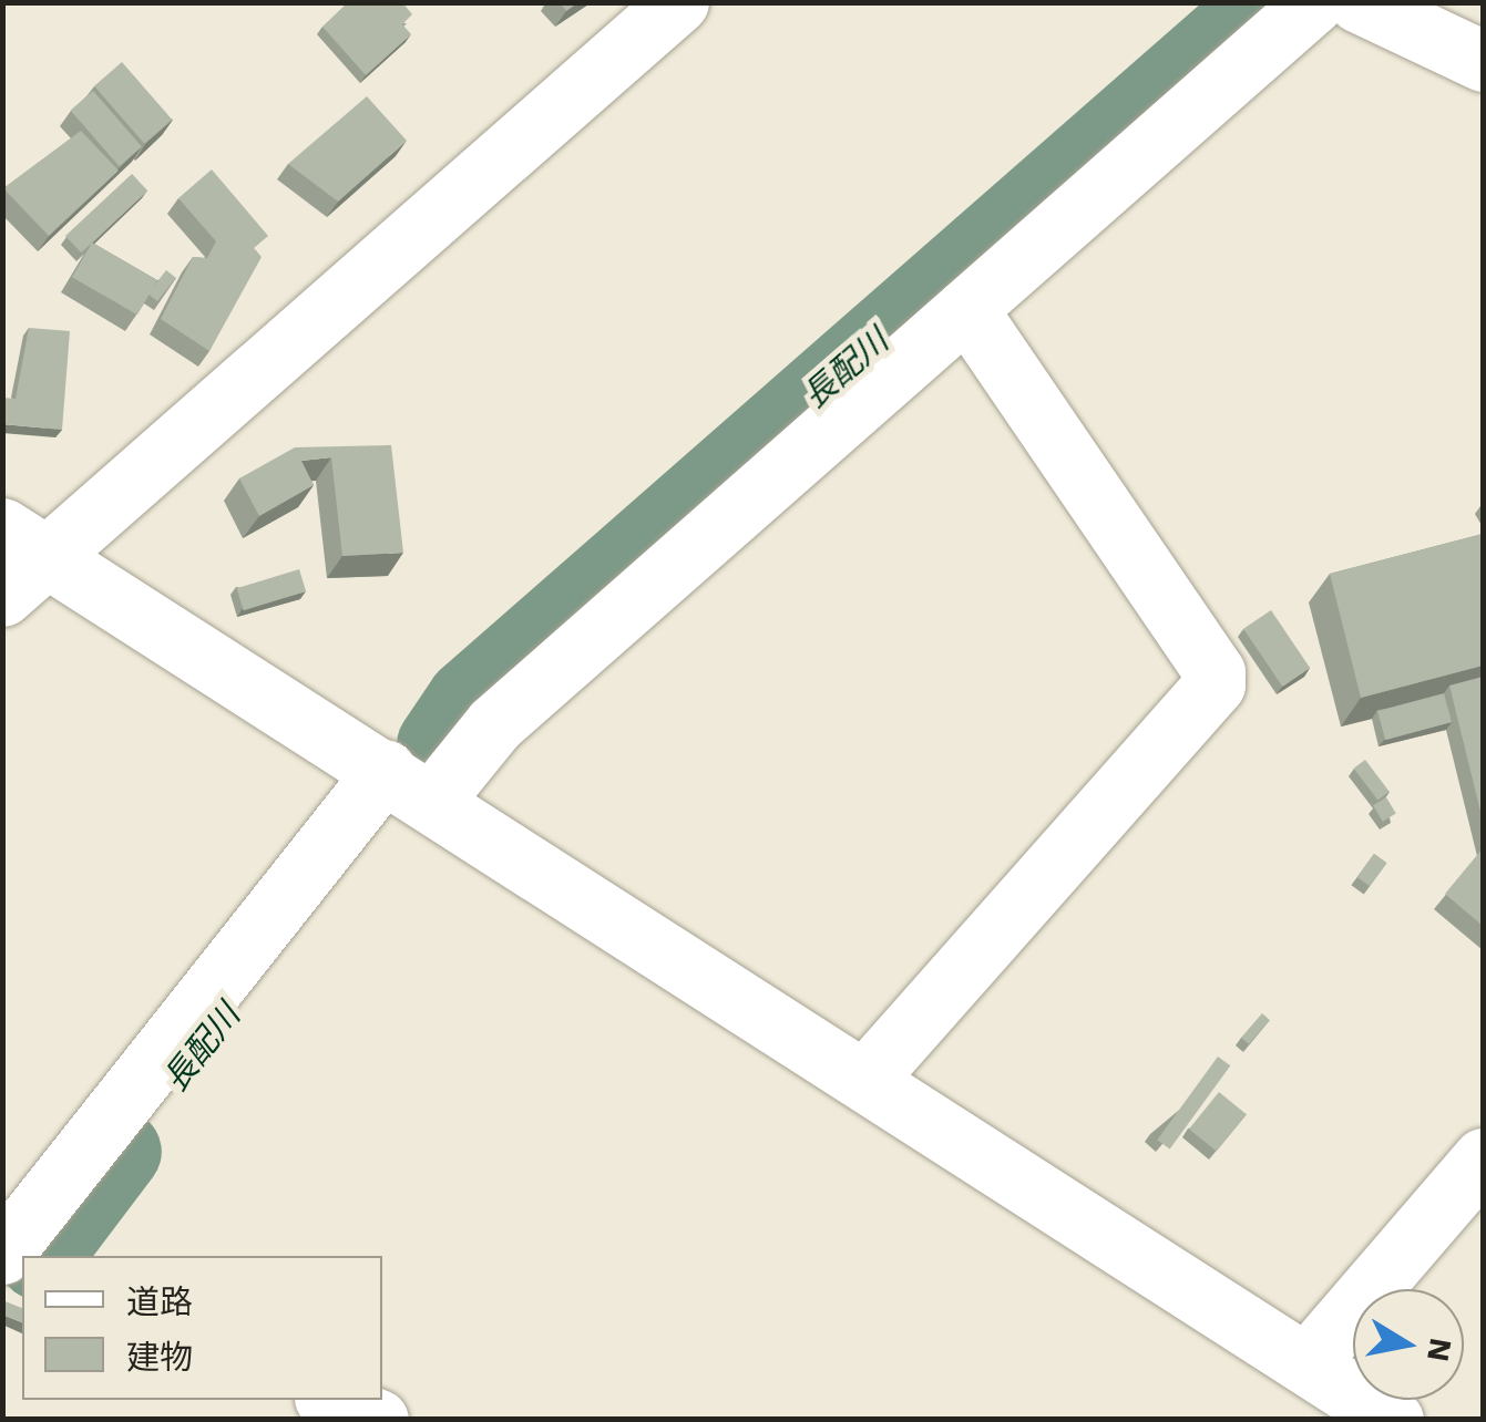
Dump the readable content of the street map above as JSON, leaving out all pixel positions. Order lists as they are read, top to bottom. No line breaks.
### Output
{"water":["長配川"],"legend":["道路","建物"],"north":"right"}
